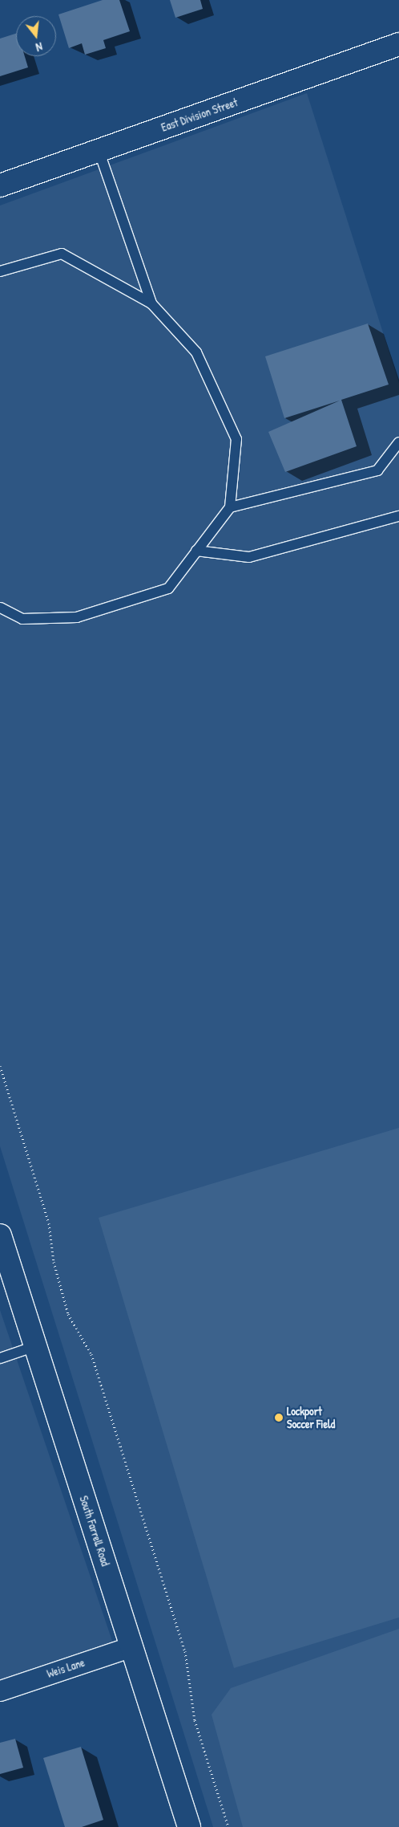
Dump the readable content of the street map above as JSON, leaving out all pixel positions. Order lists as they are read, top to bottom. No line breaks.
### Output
{"streets":{"street":["East Division Street","South Farrell Road","Weis Lane"]},"crossings":[["South Farrell Road","Weis Lane"]],"places":["Lockport Soccer Field"],"north":"bottom"}
